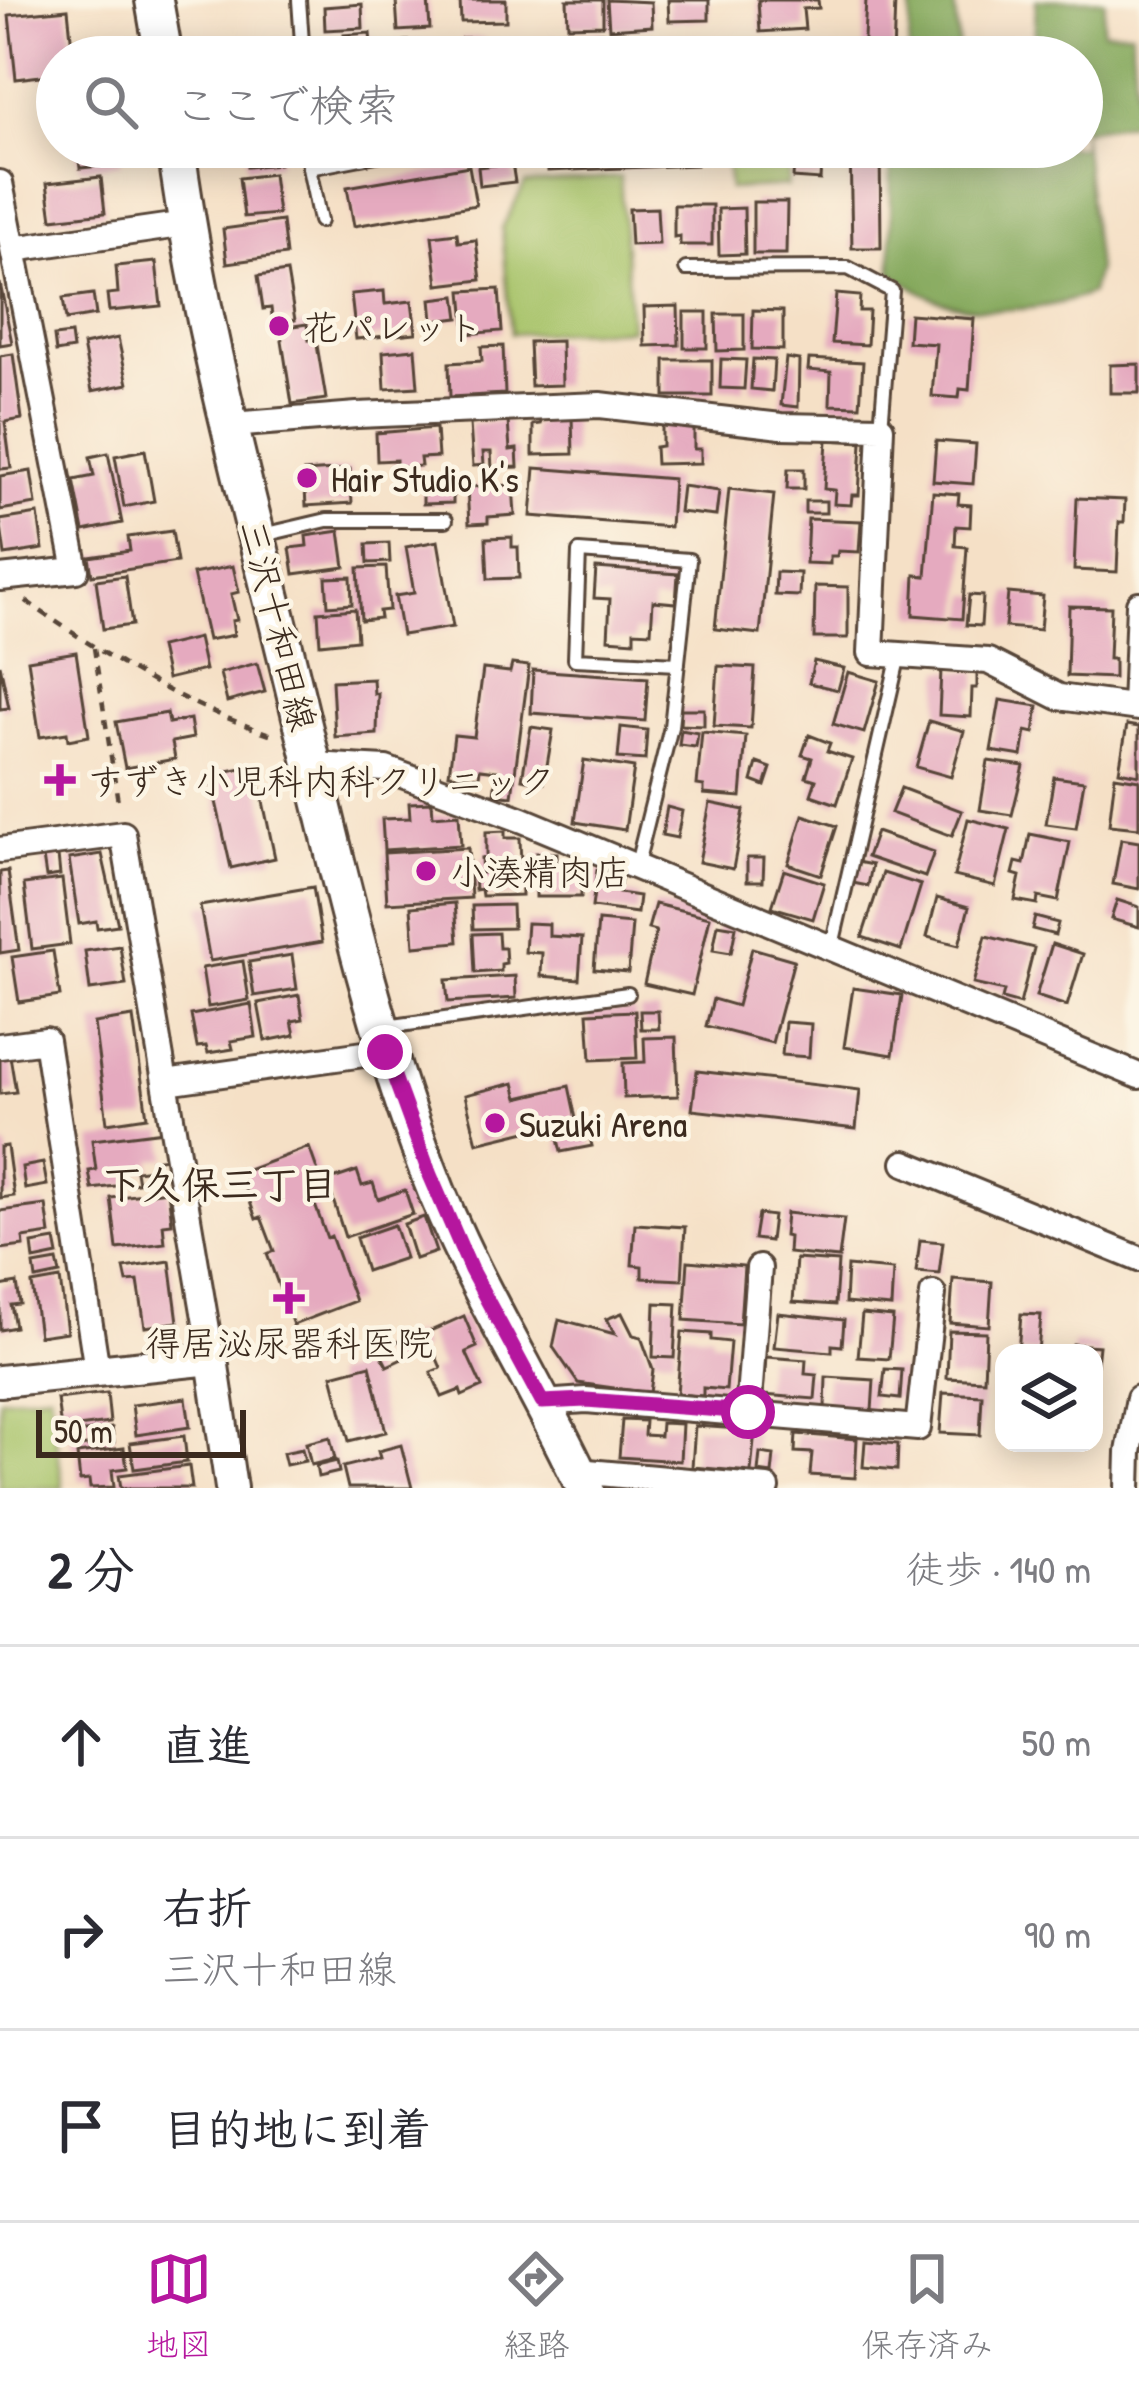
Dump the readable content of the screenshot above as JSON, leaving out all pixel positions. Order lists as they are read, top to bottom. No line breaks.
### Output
{"streets":{"main road":["三沢十和田線"]},"districts":["下久保三丁目"],"places":{"other":["花パレット","Hair Studio K's","小湊精肉店","Suzuki Arena"],"health":["すずき小児科内科クリニック","得居泌尿器科医院"]},"scale_bar":"50 m","page":{"search":"ここで検索","scale":"50 m","heading":["2 分","徒歩 · 140 m"],"list":[["直進","50 m"],["右折","三沢十和田線","90 m"],"目的地に到着"],"nav":["地図","経路","保存済み"]}}
